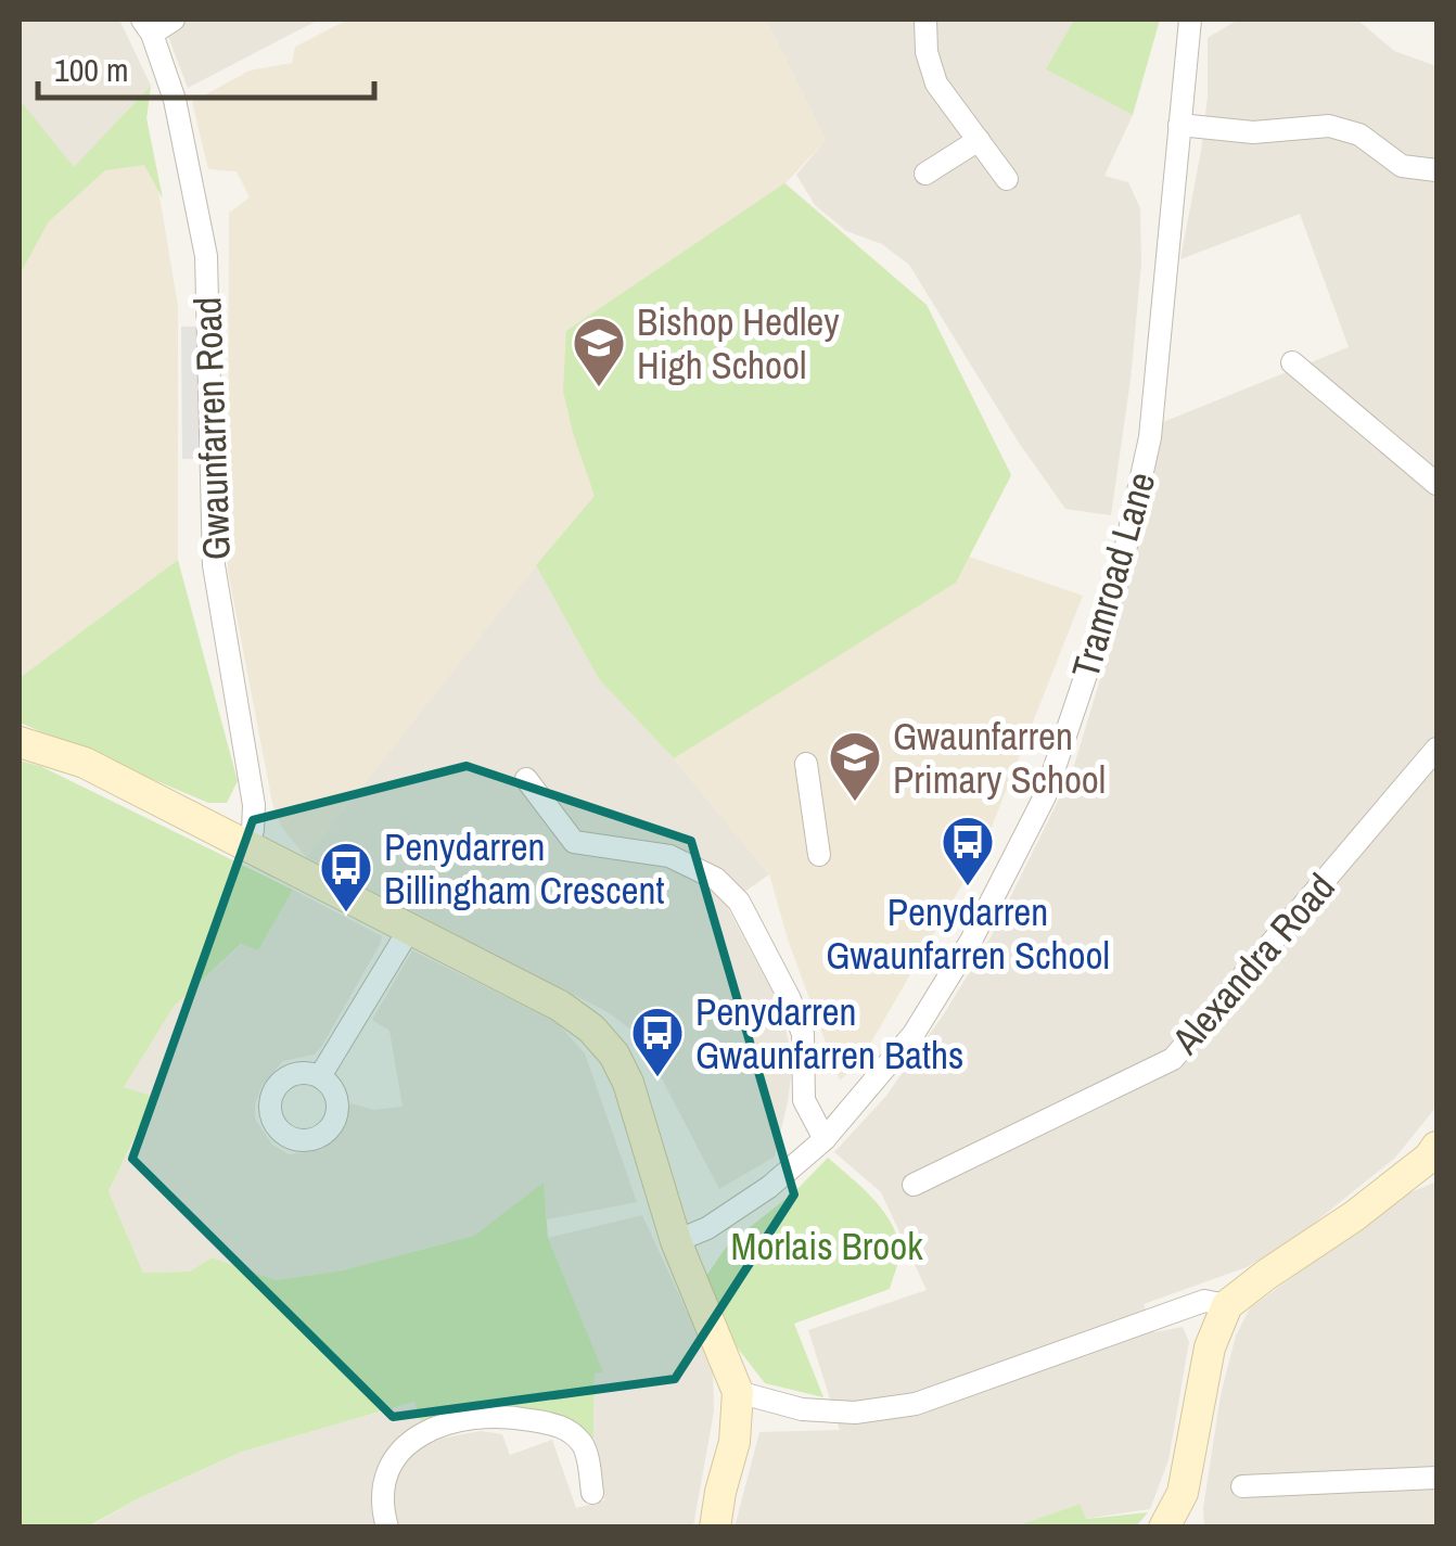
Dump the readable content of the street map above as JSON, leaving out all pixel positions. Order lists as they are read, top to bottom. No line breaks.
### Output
{"streets":{"street":["Gwaunfarren Road","Tramroad Lane","Alexandra Road"]},"parks":["Morlais Brook"],"places":{"school or university":["Bishop Hedley High School","Gwaunfarren Primary School"],"bus stop":["Penydarren Gwaunfarren School","Penydarren Billingham Crescent","Penydarren Gwaunfarren Baths"]},"scale_bar":"100 m"}
